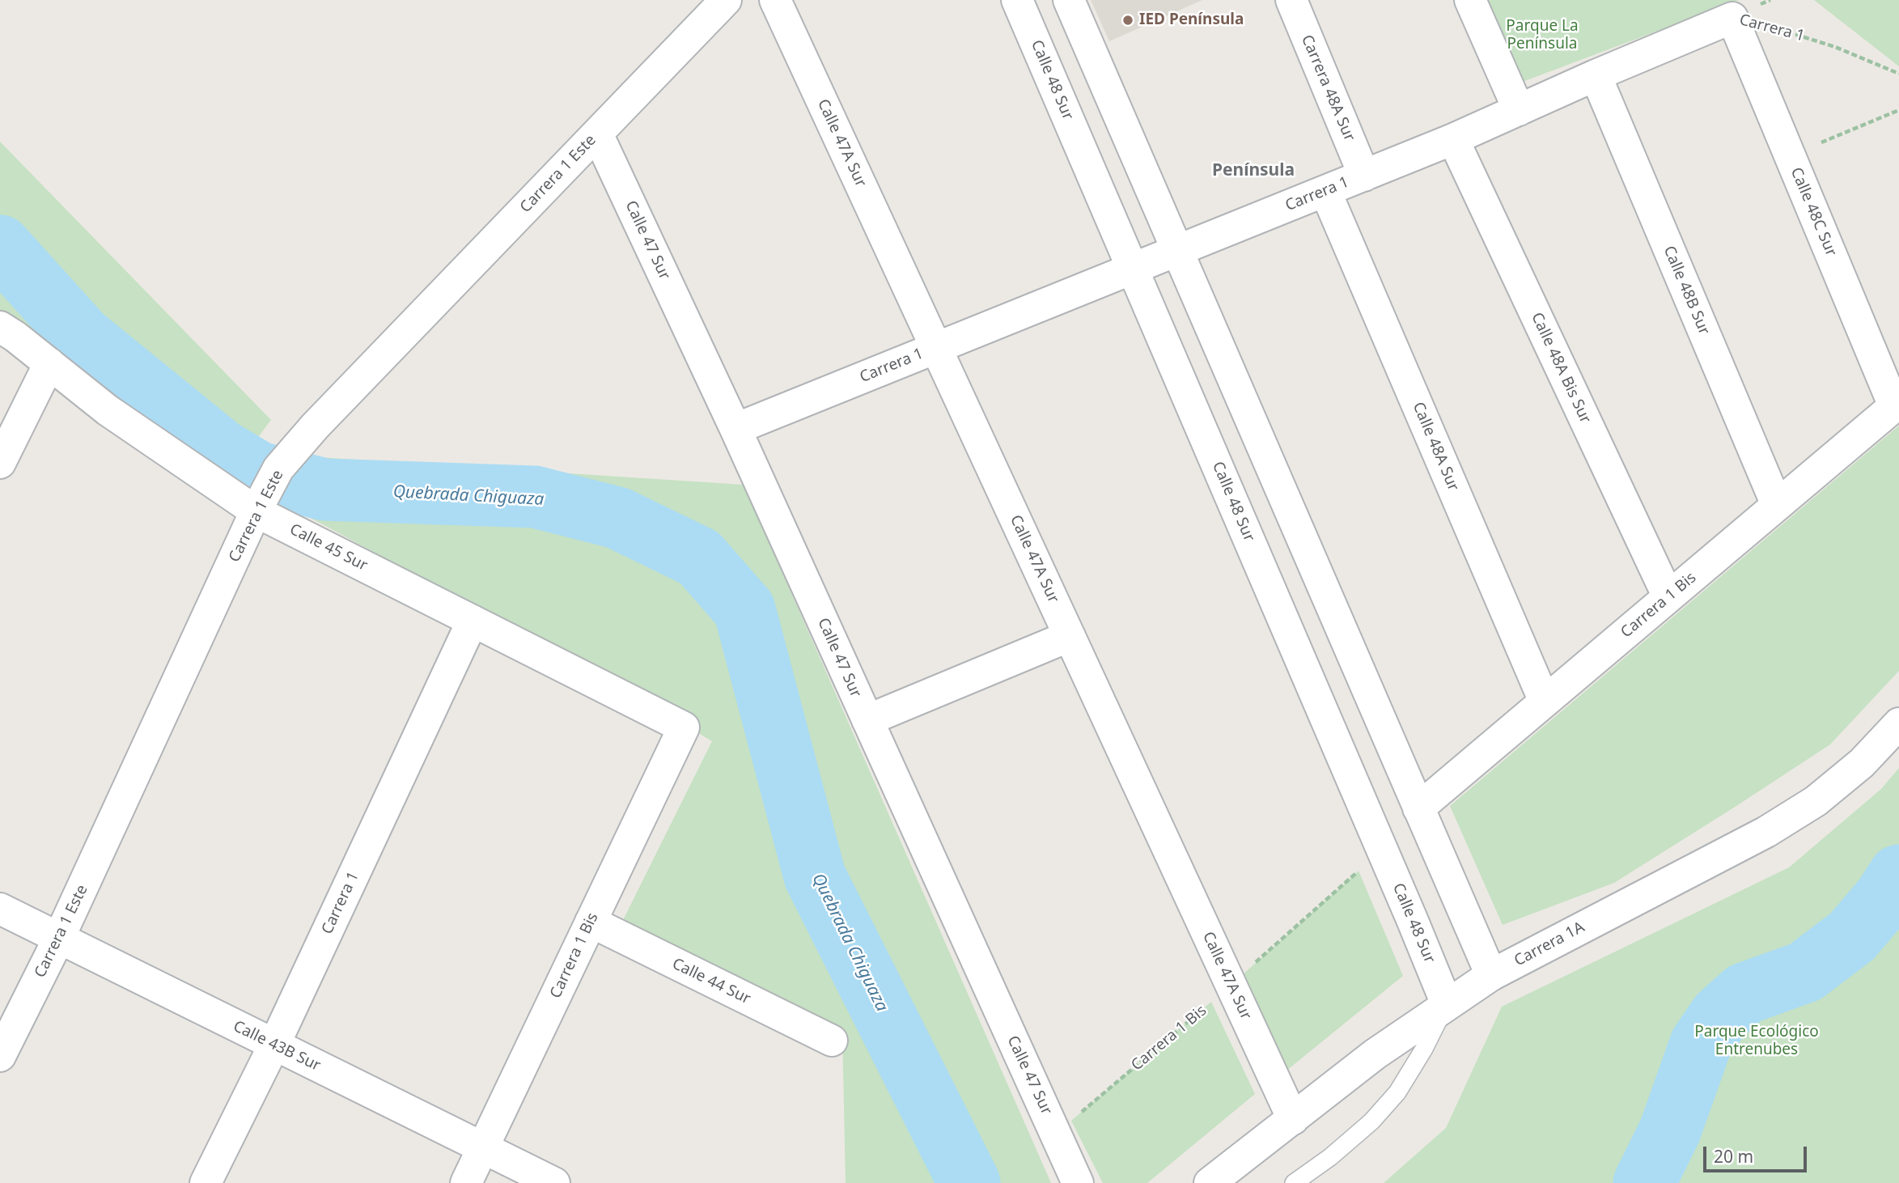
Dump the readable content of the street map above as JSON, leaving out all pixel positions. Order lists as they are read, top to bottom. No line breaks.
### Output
{"streets":{"street":["Carrera 1","Calle 48 Sur","Carrera 48A Sur","Calle 47A Sur","Carrera 1 Este","Calle 48C Sur","Calle 47 Sur","Calle 48B Sur","Calle 48A Bis Sur","Calle 48A Sur","Calle 45 Sur","Carrera 1 Bis","Carrera 1A","Calle 44 Sur","Calle 43B Sur"]},"crossings":[["Carrera 1","Calle 48 Sur"],["Carrera 1","Carrera 48A Sur"],["Carrera 1","Calle 47A Sur"],["Carrera 1","Calle 48C Sur"],["Carrera 1","Calle 47 Sur"],["Carrera 1","Calle 48B Sur"],["Carrera 1","Calle 48A Bis Sur"],["Carrera 1","Calle 48A Sur"],["Carrera 1","Calle 45 Sur"],["Carrera 1","Calle 43B Sur"],["Calle 48 Sur","Carrera 1 Bis"],["Calle 48 Sur","Carrera 1A"],["Calle 47A Sur","Carrera 1 Bis"],["Calle 47A Sur","Carrera 1A"],["Carrera 1 Este","Calle 47 Sur"],["Carrera 1 Este","Calle 45 Sur"],["Carrera 1 Este","Calle 43B Sur"],["Calle 48C Sur","Carrera 1 Bis"],["Calle 47 Sur","Carrera 1 Bis"],["Calle 48B Sur","Carrera 1 Bis"],["Calle 48A Bis Sur","Carrera 1 Bis"],["Calle 48A Sur","Carrera 1 Bis"],["Calle 45 Sur","Carrera 1 Bis"],["Carrera 1 Bis","Calle 44 Sur"],["Carrera 1 Bis","Calle 43B Sur"]],"districts":["Península"],"water":["Quebrada Chiguaza"],"parks":["Parque La Península","Parque Ecológico Entrenubes"],"places":["IED Península"],"scale_bar":"20 m"}
